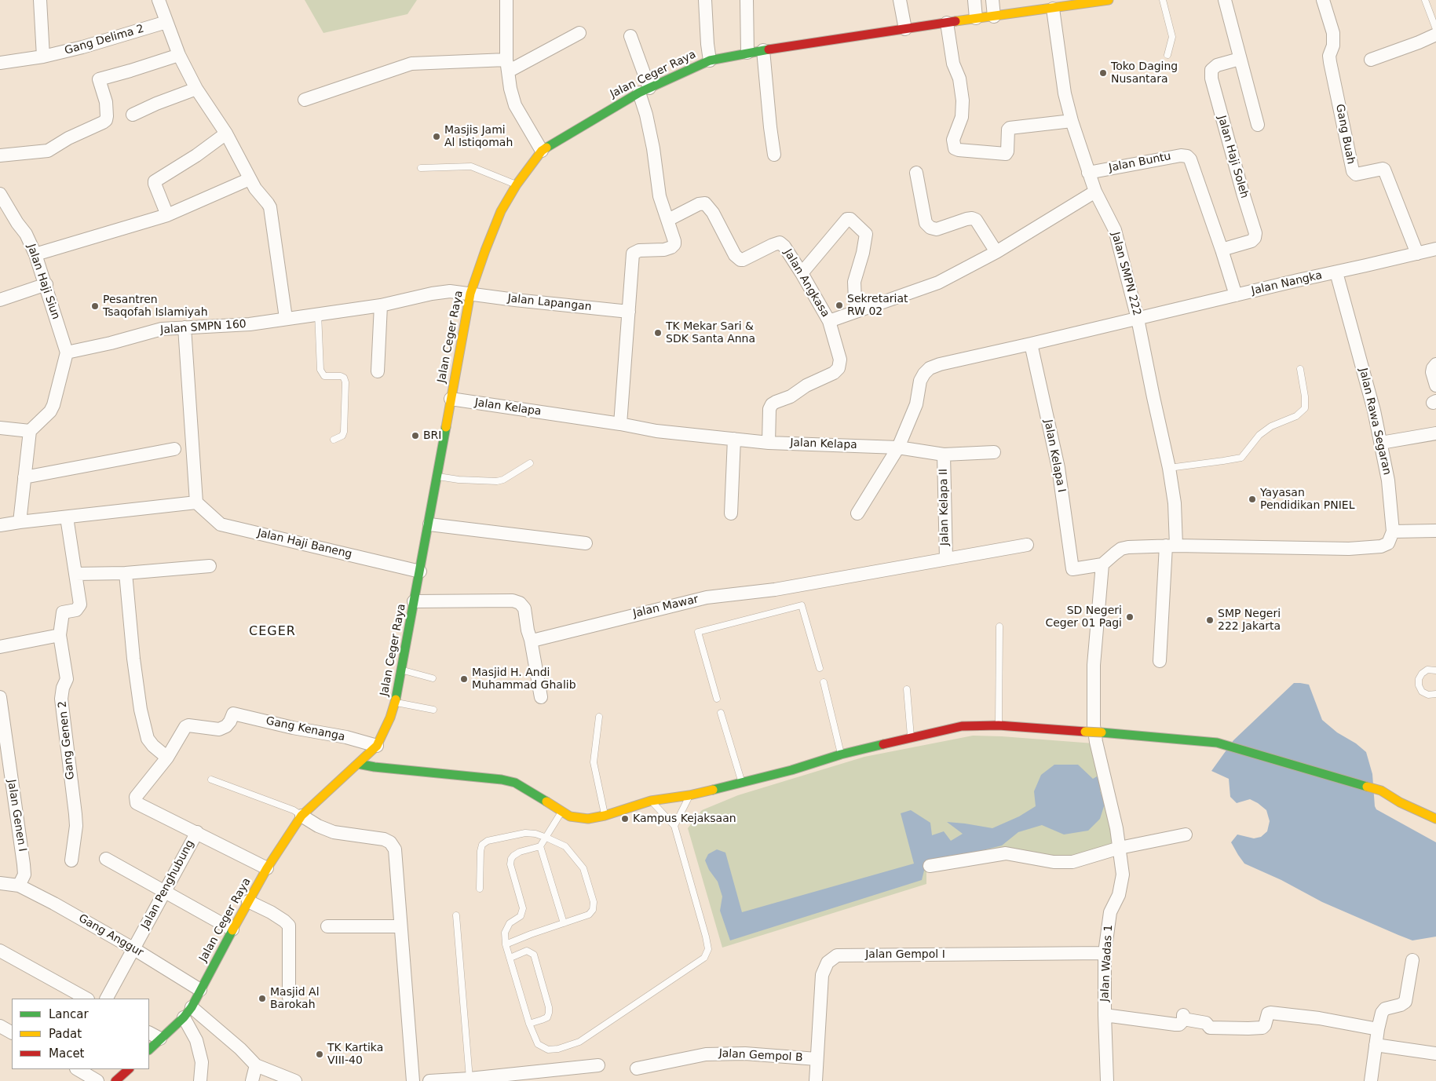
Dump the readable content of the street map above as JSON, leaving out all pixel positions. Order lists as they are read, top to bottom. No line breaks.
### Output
{"streets":{"main road":["Jalan Ceger Raya"],"street":["Gang Delima 2","Gang Buah","Jalan Haji Soleh","Jalan Buntu","Jalan SMPN 222","Jalan Haji Siun","Jalan Angkasa","Jalan Nangka","Jalan Lapangan","Jalan SMPN 160","Jalan Kelapa","Jalan Rawa Segaran","Jalan Kelapa I","Jalan Kelapa II","Jalan Haji Baneng","Jalan Mawar","Gang Kenanga","Gang Genen 2","Jalan Genen I","Jalan Penghubung","Gang Anggur","Jalan Gempol I","Jalan Wadas 1","Jalan Gempol B"]},"crossings":[["Jalan Ceger Raya","Jalan SMPN 222"],["Jalan Ceger Raya","Jalan Lapangan"],["Jalan Ceger Raya","Jalan SMPN 160"],["Jalan Ceger Raya","Jalan Kelapa"],["Jalan Ceger Raya","Jalan Haji Baneng"],["Jalan Ceger Raya","Gang Kenanga"],["Jalan Ceger Raya","Gang Anggur"],["Gang Buah","Jalan Nangka"],["Jalan Haji Soleh","Jalan Buntu"],["Jalan Buntu","Jalan SMPN 222"],["Jalan SMPN 222","Jalan Angkasa"],["Jalan SMPN 222","Jalan Nangka"],["Jalan Haji Siun","Jalan SMPN 160"],["Jalan Nangka","Jalan Rawa Segaran"],["Jalan Lapangan","Jalan SMPN 160"],["Jalan Kelapa","Jalan Kelapa II"],["Jalan Kelapa I","Jalan Wadas 1"],["Jalan Kelapa II","Jalan Mawar"],["Gang Kenanga","Jalan Penghubung"],["Jalan Genen I","Gang Anggur"],["Jalan Penghubung","Gang Anggur"],["Jalan Gempol I","Jalan Wadas 1"],["Jalan Gempol I","Jalan Gempol B"]],"districts":["CEGER"],"places":["Toko Daging Nusantara","Masjis Jami Al Istiqomah","Sekretariat RW 02","Pesantren Tsaqofah Islamiyah","TK Mekar Sari & SDK Santa Anna","BRI","Yayasan Pendidikan PNIEL","SD Negeri Ceger 01 Pagi","SMP Negeri 222 Jakarta","Masjid H. Andi Muhammad Ghalib","Kampus Kejaksaan","Masjid Al Barokah","TK Kartika VIII-40"],"legend":["Lancar","Padat","Macet"]}
